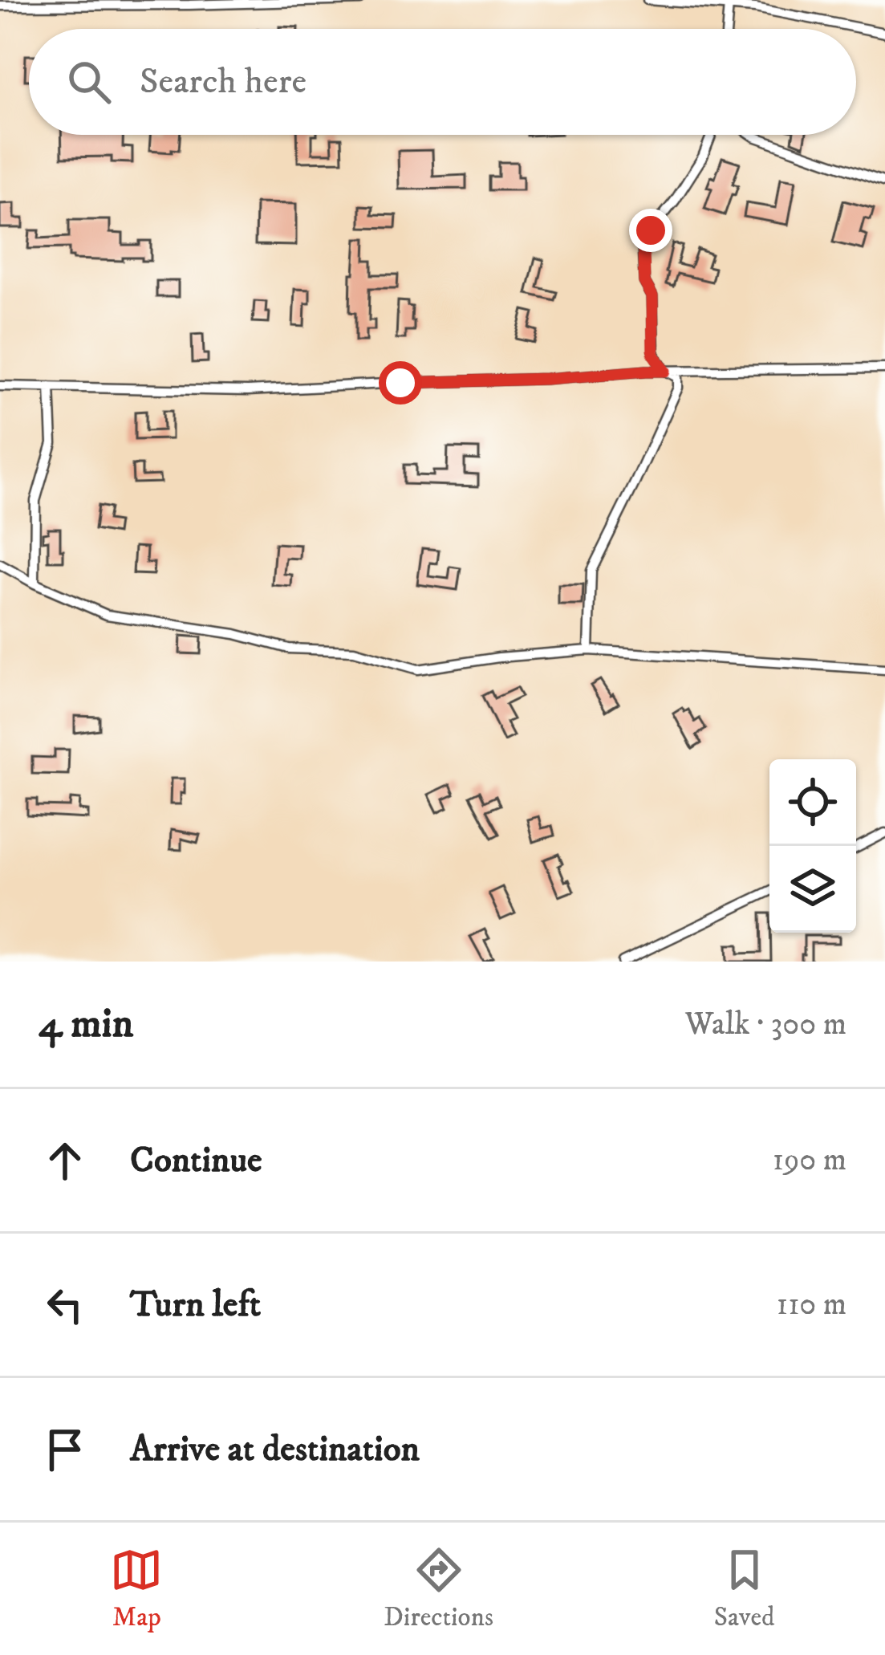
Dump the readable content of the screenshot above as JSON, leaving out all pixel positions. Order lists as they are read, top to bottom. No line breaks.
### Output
{"page":{"search":"Search here","heading":["4 min","Walk · 300 m"],"list":[["Continue","190 m"],["Turn left","110 m"],"Arrive at destination"],"nav":["Map","Directions","Saved"]}}
